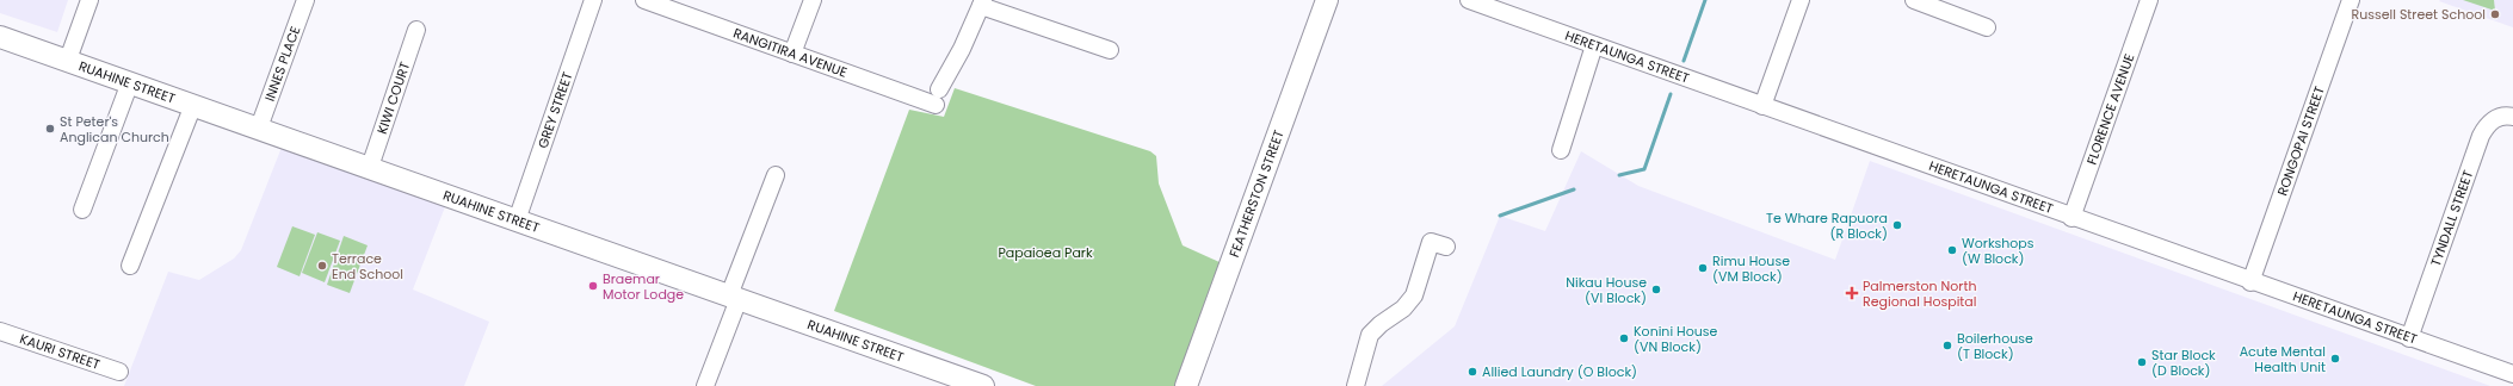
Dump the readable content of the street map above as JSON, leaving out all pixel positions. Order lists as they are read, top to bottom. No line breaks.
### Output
{"streets":{"main road":["RUAHINE STREET","FEATHERSTON STREET"],"street":["RANGITIRA AVENUE","HERETAUNGA STREET","INNES PLACE","KIWI COURT","FLORENCE AVENUE","GREY STREET","RONGOPAI STREET","TYNDALL STREET","KAURI STREET"]},"crossings":[["HERETAUNGA STREET","FLORENCE AVENUE"],["HERETAUNGA STREET","RONGOPAI STREET"],["HERETAUNGA STREET","TYNDALL STREET"],["INNES PLACE","RUAHINE STREET"],["RUAHINE STREET","KIWI COURT"],["RUAHINE STREET","GREY STREET"]],"parks":["Papaioea Park"],"places":{"other":["Russell Street School","St Peter's Anglican Church","Te Whare Rapuora (R Block)","Workshops (W Block)","Terrace End School","Rimu House (VM Block)","Braemar Motor Lodge","Nikau House (VI Block)","Konini House (VN Block)","Boilerhouse (T Block)","Acute Mental Health Unit","Star Block (D Block)","Allied Laundry (O Block)"],"health":["Palmerston North Regional Hospital"]}}
